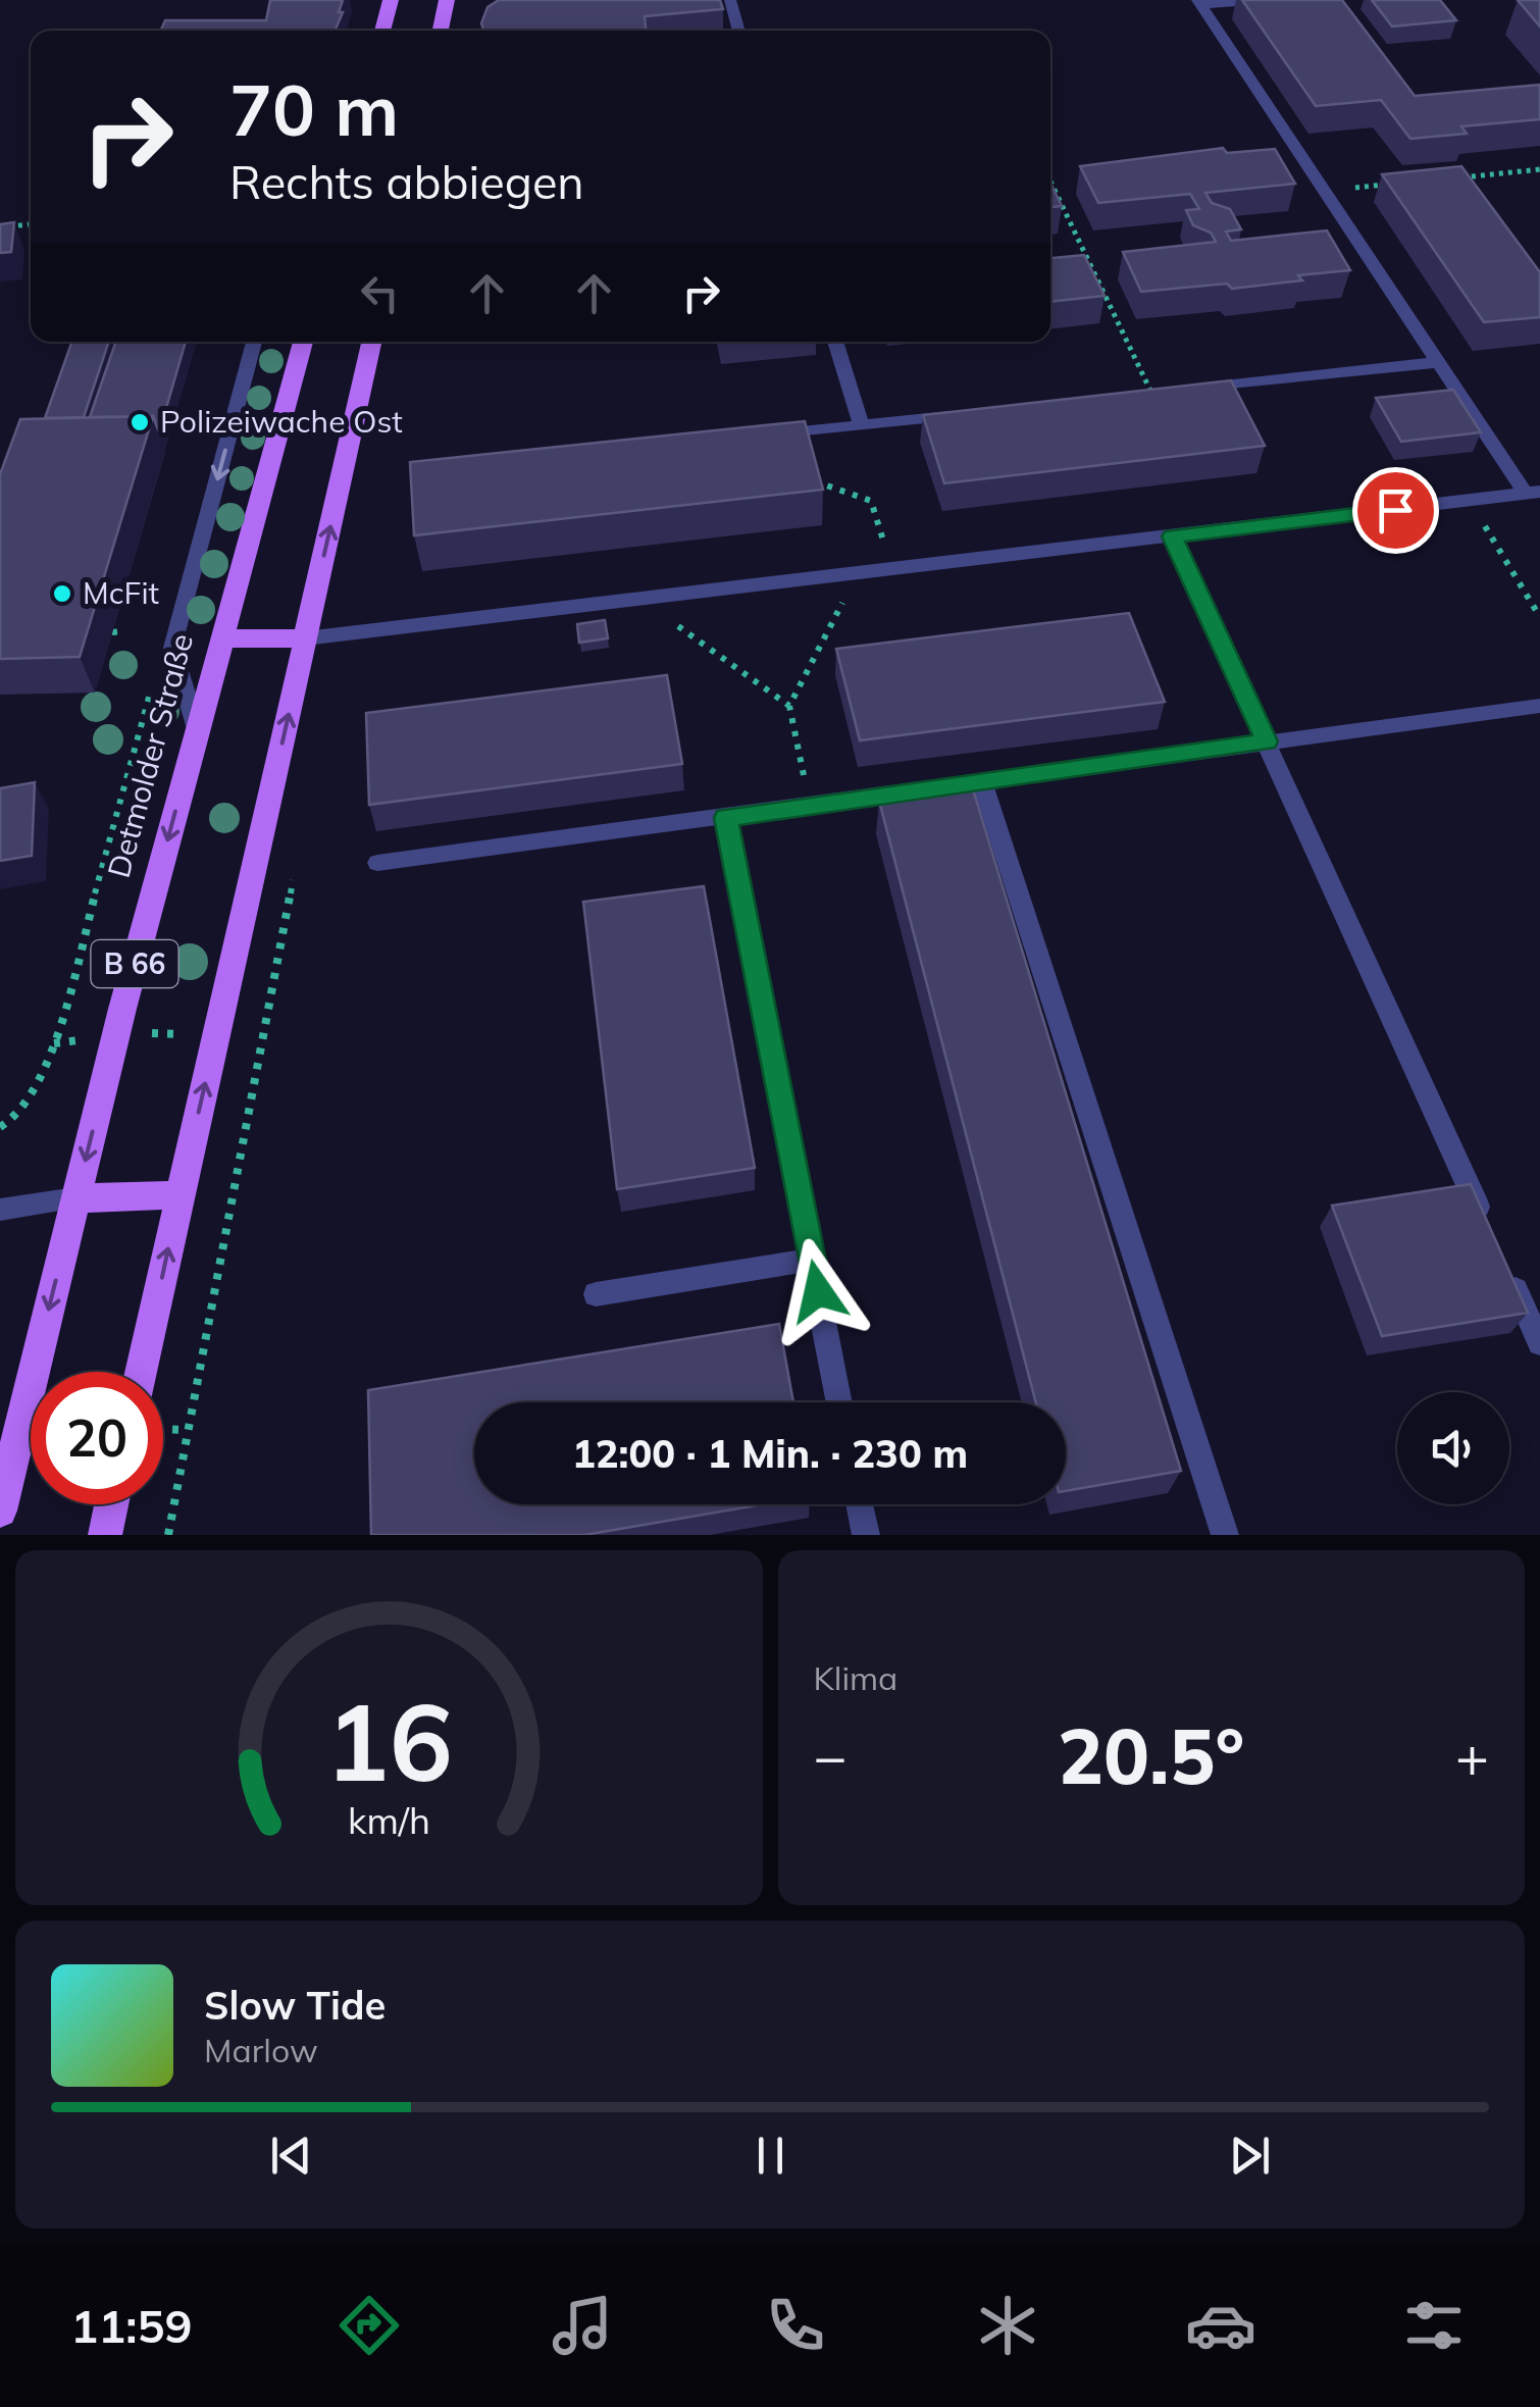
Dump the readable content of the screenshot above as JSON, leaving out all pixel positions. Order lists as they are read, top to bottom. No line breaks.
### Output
{"streets":{"main road":["Detmolder Straße","B 66"]},"places":["Polizeiwache Ost","McFit"],"page":{"turn":["70 m","Rechts abbiegen"],"limit":"20","trip":"12:00 · 1 Min. · 230 m","tile":"Klima","heat":["−","20.5°","+"],"song":["Slow Tide","Marlow"],"tabs":"11:59","gauge":["16","km/h"]}}
